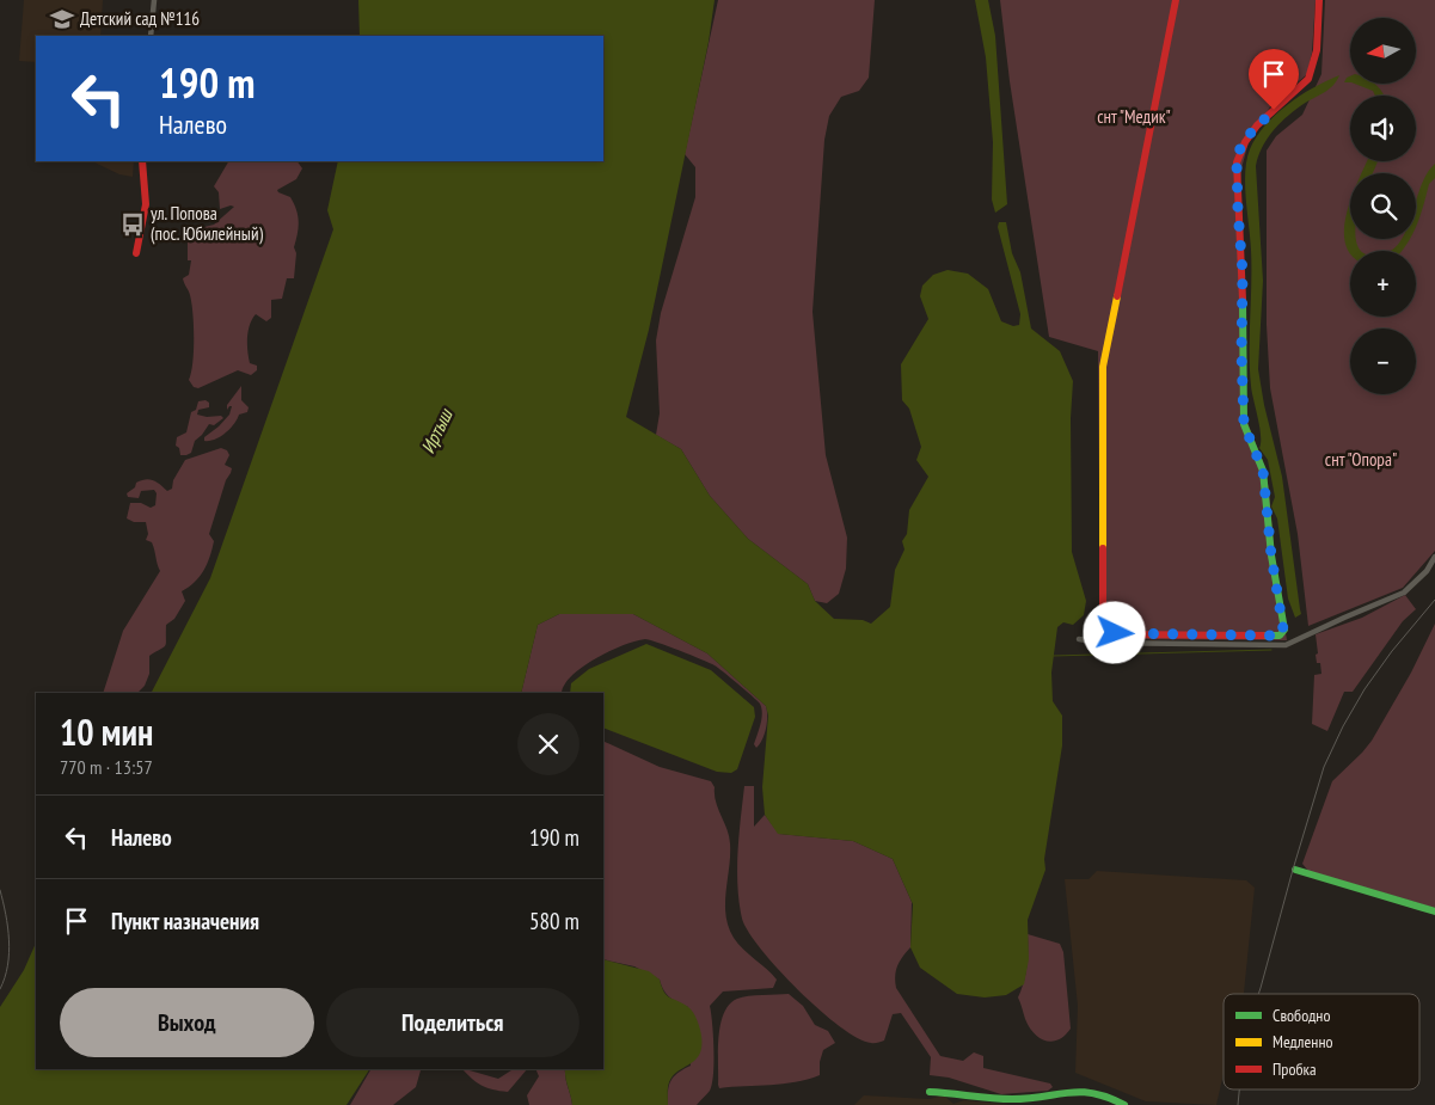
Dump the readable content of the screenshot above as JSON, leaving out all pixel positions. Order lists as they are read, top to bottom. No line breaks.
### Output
{"water":["Иртыш"],"parks":["снт \"Медик\"","снт \"Опора\""],"places":{"school or university":["Детский сад №116"],"bus stop":["ул. Попова (пос. Юбилейный)"]},"legend":["Свободно","Медленно","Пробка"],"north":"left","page":{"map_buttons":["+","−"],"turn":["190 m","Налево"],"heading":["10 мин","770 m · 13:57"],"list":[{"name":"Налево","value":"190 m"},{"name":"Пункт назначения","value":"580 m"}],"buttons":["Выход","Поделиться"]}}
